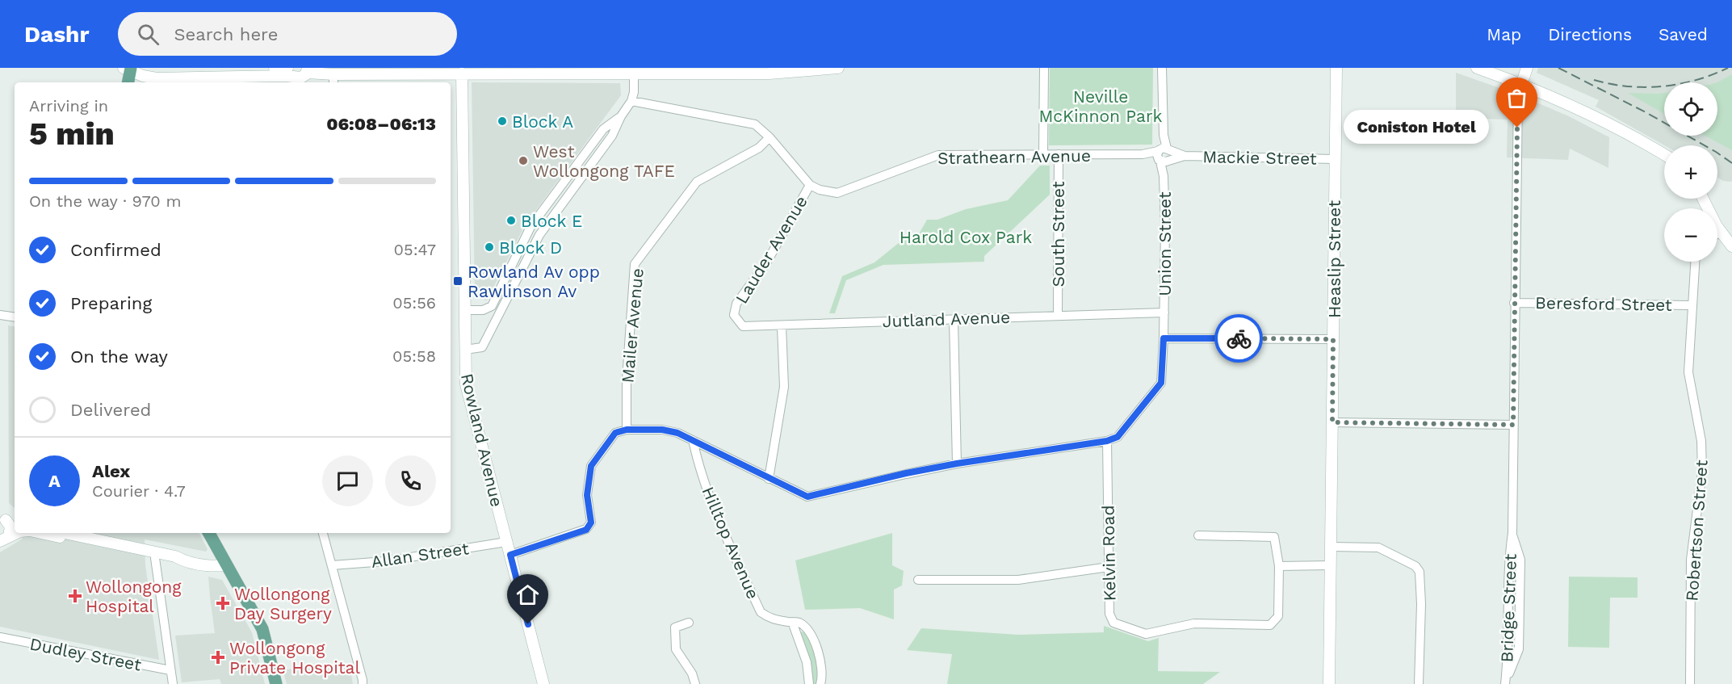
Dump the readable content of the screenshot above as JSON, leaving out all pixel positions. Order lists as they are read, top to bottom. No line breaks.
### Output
{"streets":{"main road":["Heaslip Street","Rowland Avenue","Bridge Street"],"street":["Strathearn Avenue","Mackie Street","South Street","Union Street","Lauder Avenue","Beresford Street","Jutland Avenue","Mailer Avenue","Robertson Street","Hilltop Avenue","Kelvin Road","Allan Street","Dudley Street"]},"crossings":[["Strathearn Avenue","Mackie Street"],["Strathearn Avenue","South Street"],["Strathearn Avenue","Union Street"],["Strathearn Avenue","Lauder Avenue"],["Mackie Street","Union Street"],["Mackie Street","Heaslip Street"],["South Street","Jutland Avenue"],["Union Street","Jutland Avenue"],["Union Street","Kelvin Road"],["Lauder Avenue","Jutland Avenue"],["Beresford Street","Robertson Street"],["Beresford Street","Bridge Street"],["Rowland Avenue","Allan Street"]],"parks":["Neville McKinnon Park","Harold Cox Park"],"places":{"other":["Block A","Coniston Hotel","West Wollongong TAFE","Block E","Block D"],"transit":["Rowland Av opp Rawlinson Av"],"health":["Wollongong Hospital","Wollongong Day Surgery","Wollongong Private Hospital"]},"page":{"header":"Dashr","search":"Search here","nav":["Map","Directions","Saved"],"map_buttons":["+","−"],"heading":["5 min","Arriving in","06:08–06:13"],"panel":["Alex","Courier · 4.7"],"bubble":"Coniston Hotel","bar":"On the way · 970 m","list":[["Confirmed","05:47"],["Preparing","05:56"],["On the way","05:58"],"Delivered"],"round":"A"}}
